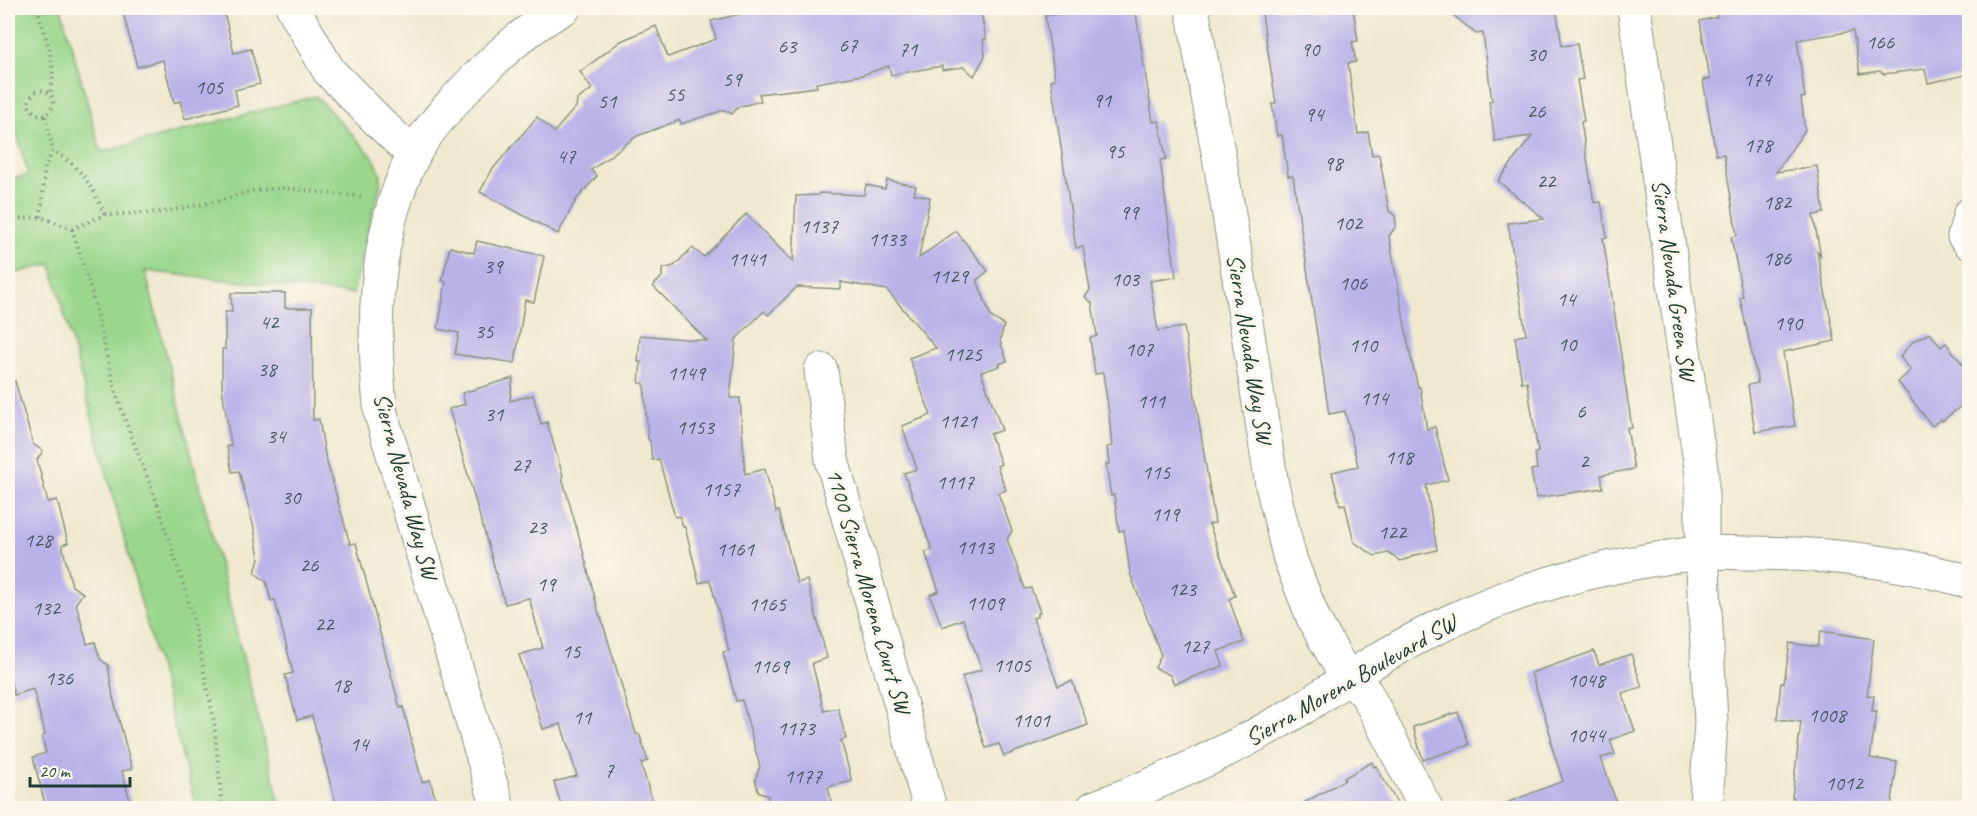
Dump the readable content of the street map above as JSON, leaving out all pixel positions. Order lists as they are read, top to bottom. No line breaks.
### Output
{"streets":{"street":["Sierra Nevada Green SW","Sierra Nevada Way SW","1100 Sierra Morena Court SW","Sierra Morena Boulevard SW"]},"crossings":[["Sierra Nevada Green SW","Sierra Morena Boulevard SW"],["Sierra Nevada Way SW","Sierra Morena Boulevard SW"]],"house_numbers":["166","67","63","71","90","30","59","174","105","55","91","51","26","94","178","95","47","98","22","182","99","102","1137","1133","186","1141","39","1129","103","106","14","42","190","35","10","110","107","1125","38","1149","114","111","6","31","1121","1153","34","118","2","27","115","1117","1157","30","119","23","122","128","1113","1161","26","19","123","1109","1165","132","22","127","15","1105","1169","136","1048","18","1008","11","1101","1173","1044","14","7","1177","1012"],"scale_bar":"20 m"}
